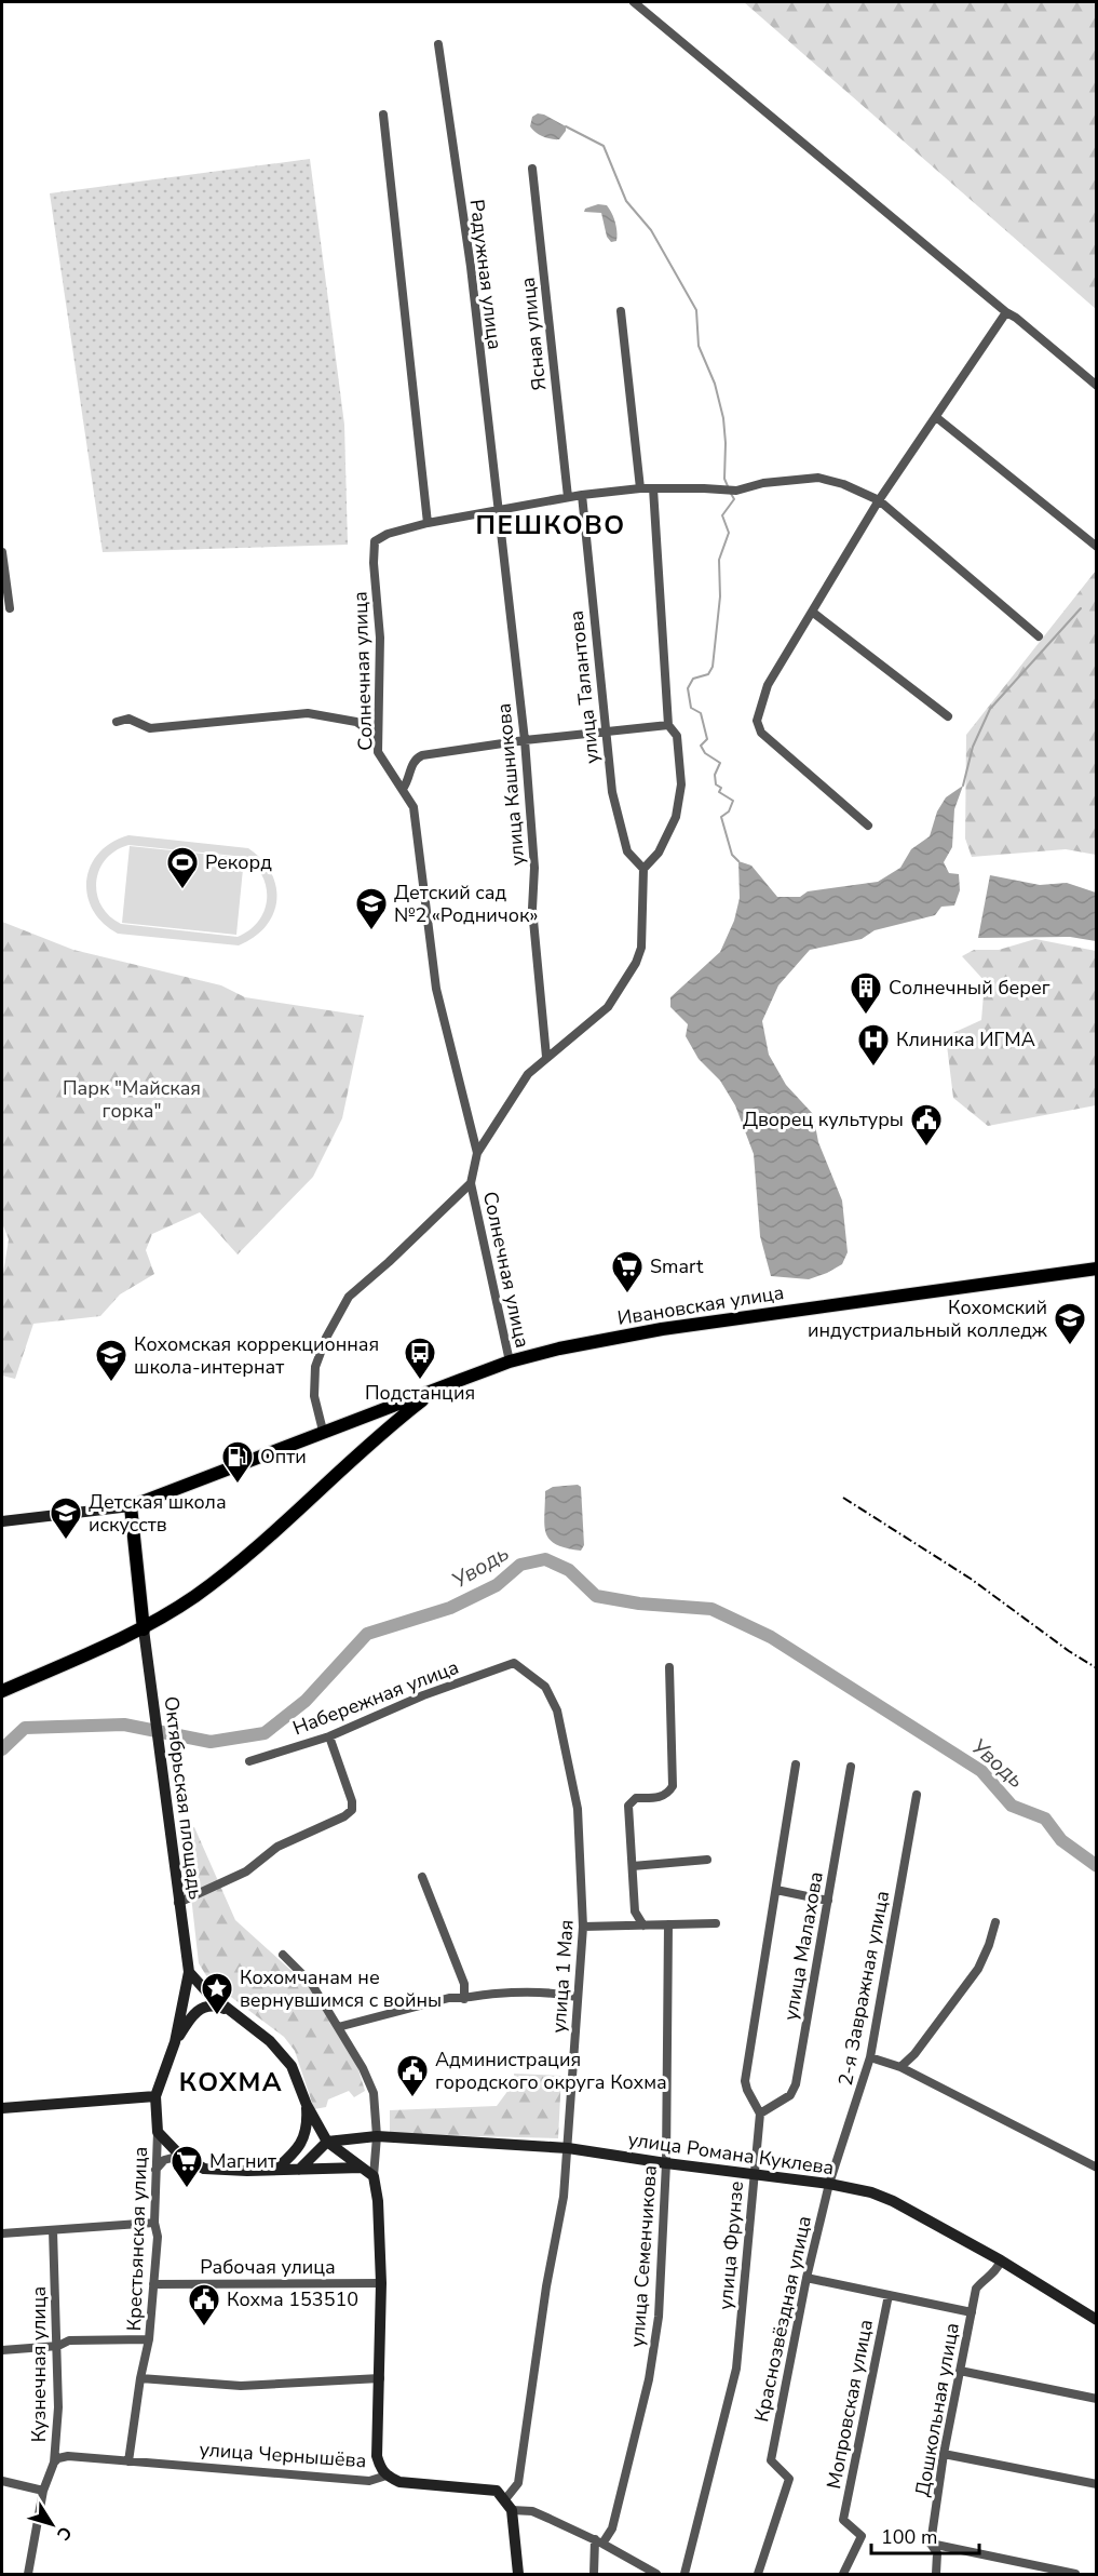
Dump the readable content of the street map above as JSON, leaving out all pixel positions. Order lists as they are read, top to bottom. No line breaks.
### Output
{"streets":{"main road":["Ивановская улица","Октябрьская площадь","улица Романа Куклева","улица Чернышёва"],"street":["Радужная улица","Ясная улица","Солнечная улица","улица Талантова","улица Кашникова","Набережная улица","улица Малахова","улица 1 Мая","2-я Завражная улица","Крестьянская улица","улица Фрунзе","улица Семенчикова","Рабочая улица","Краснозвёздная улица","Кузнечная улица","Мопровская улица","Дошкольная улица"]},"crossings":[["Радужная улица","улица Кашникова"],["Солнечная улица","Ивановская улица"],["Ивановская улица","Октябрьская площадь"],["Набережная улица","улица 1 Мая"],["улица Малахова","улица Фрунзе"],["улица 1 Мая","улица Романа Куклева"],["улица 1 Мая","улица Чернышёва"],["2-я Завражная улица","улица Романа Куклева"],["2-я Завражная улица","Краснозвёздная улица"],["улица Романа Куклева","улица Фрунзе"],["улица Романа Куклева","улица Семенчикова"],["улица Романа Куклева","Краснозвёздная улица"],["улица Романа Куклева","Дошкольная улица"],["Крестьянская улица","Рабочая улица"],["Крестьянская улица","улица Чернышёва"],["Кузнечная улица","улица Чернышёва"]],"districts":["ПЕШКОВО","КОХМА"],"water":["Уводь"],"parks":["Парк \"Майская горка\""],"places":{"sports":["Рекорд"],"school or university":["Детский сад №2 «Родничок»","Кохомский индустриальный колледж","Кохомская коррекционная школа-интернат","Детская школа искусств"],"building":["Солнечный берег"],"hospital":["Клиника ИГМА"],"public building":["Дворец культуры","Администрация городского округа Кохма","Кохма 153510"],"supermarket":["Smart","Магнит"],"bus stop":["Подстанция"],"fuel station":["Опти"],"place":["Кохомчанам не вернувшимся с войны"]},"scale_bar":"100 m","north":"bottom right"}
